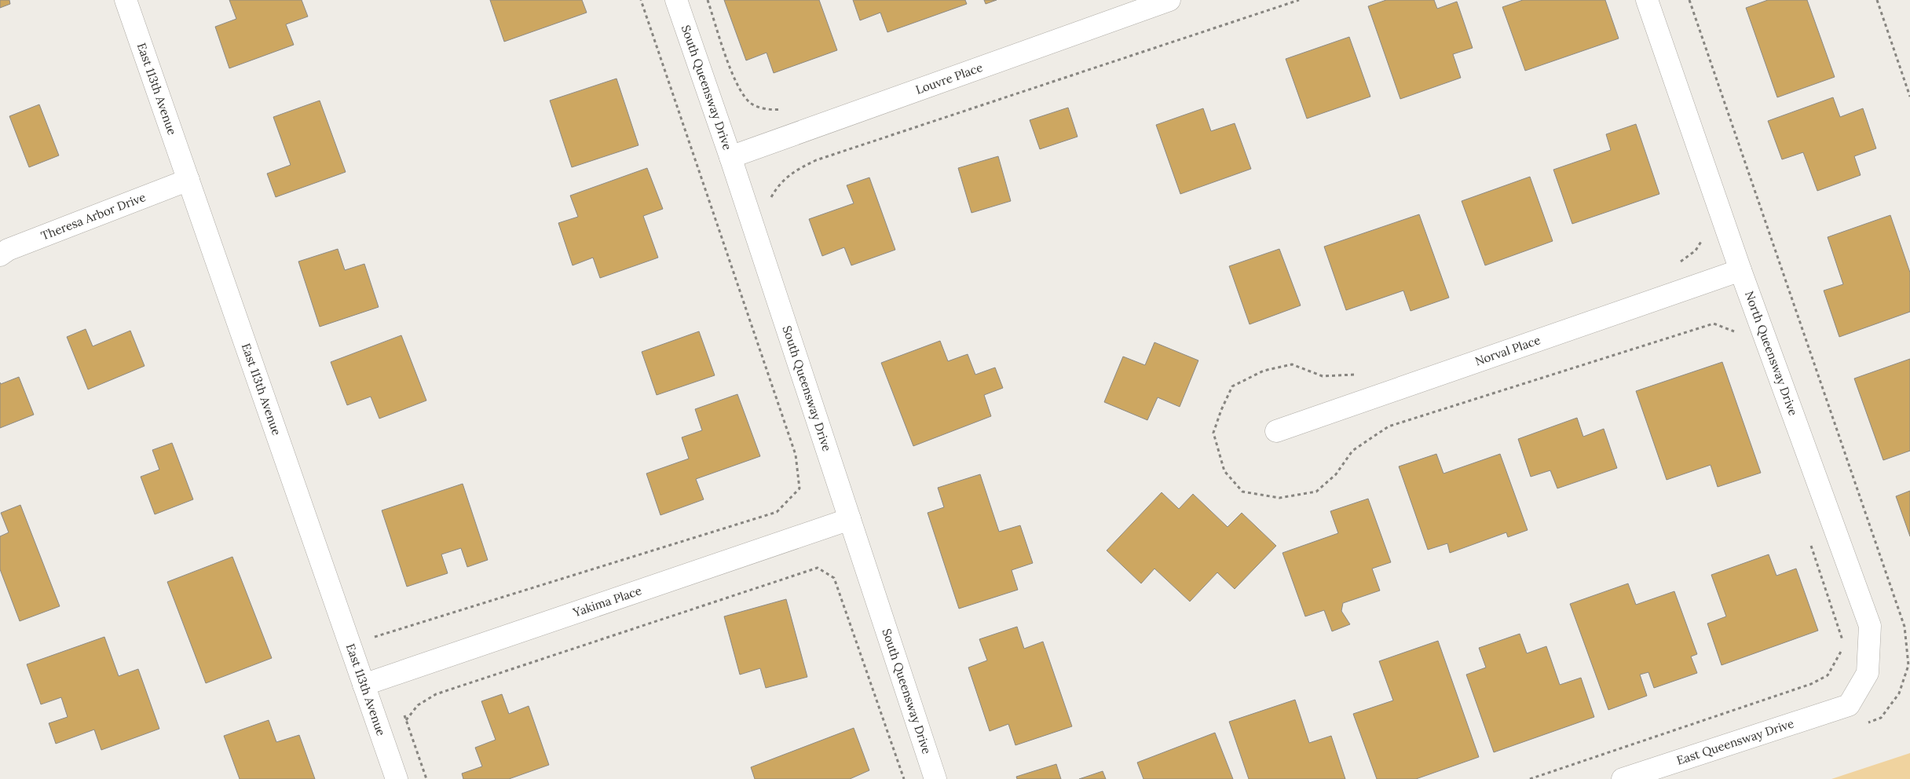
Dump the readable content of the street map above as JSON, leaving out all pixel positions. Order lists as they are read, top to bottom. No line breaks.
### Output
{"streets":{"street":["Louvre Place","South Queensway Drive","East 113th Avenue","Theresa Arbor Drive","Norval Place","North Queensway Drive","Yakima Place","East Queensway Drive"]},"crossings":[["Louvre Place","South Queensway Drive"],["South Queensway Drive","Yakima Place"],["East 113th Avenue","Theresa Arbor Drive"],["East 113th Avenue","Yakima Place"],["Norval Place","North Queensway Drive"],["North Queensway Drive","East Queensway Drive"]]}
